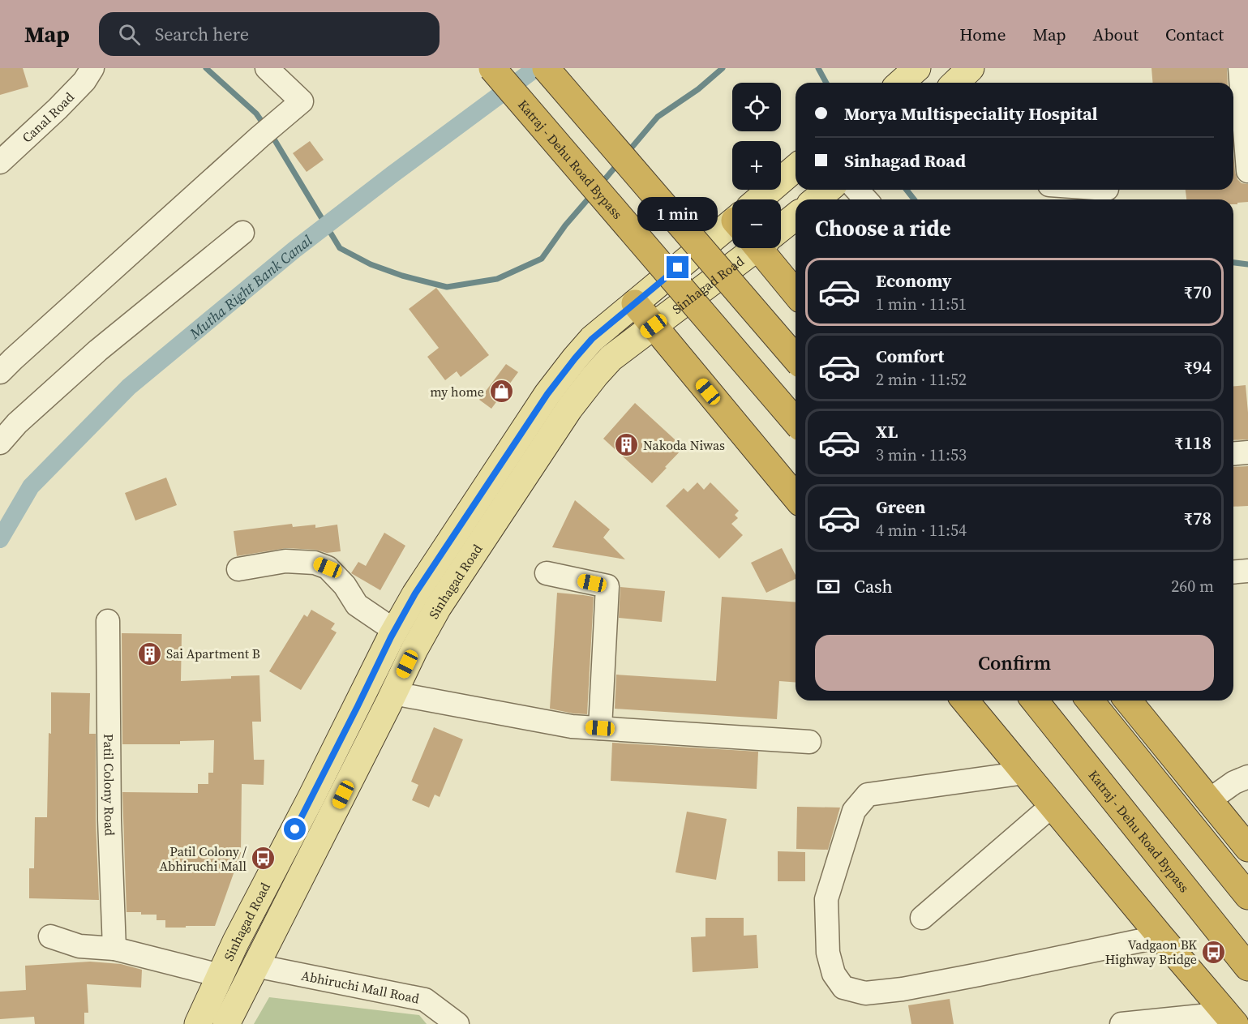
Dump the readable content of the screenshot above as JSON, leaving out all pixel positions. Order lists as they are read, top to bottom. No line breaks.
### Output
{"streets":{"highway":["Katraj - Dehu Road Bypass"],"main road":["Sinhagad Road"],"street":["Canal Road","Patil Colony Road","Abhiruchi Mall Road"]},"crossings":[["Sinhagad Road","Abhiruchi Mall Road"]],"water":["Mutha Right Bank Canal"],"places":{"shop":["my home"],"building":["Nakoda Niwas","Sai Apartment B"],"bus stop":["Patil Colony / Abhiruchi Mall","Vadgaon BK Highway Bridge"]},"page":{"header":"Map","search":"Search here","nav":["Home","Map","About","Contact"],"map_buttons":["+","−"],"banner":["Morya Multispeciality Hospital","Sinhagad Road"],"bubble":"1 min","heading":"Choose a ride","list":[{"name":"Economy","note":"1 min · 11:51","value":"₹70"},{"name":"Comfort","note":"2 min · 11:52","value":"₹94"},{"name":"XL","note":"3 min · 11:53","value":"₹118"},{"name":"Green","note":"4 min · 11:54","value":"₹78"}],"pay":["Cash","260 m"],"buttons":"Confirm"}}
